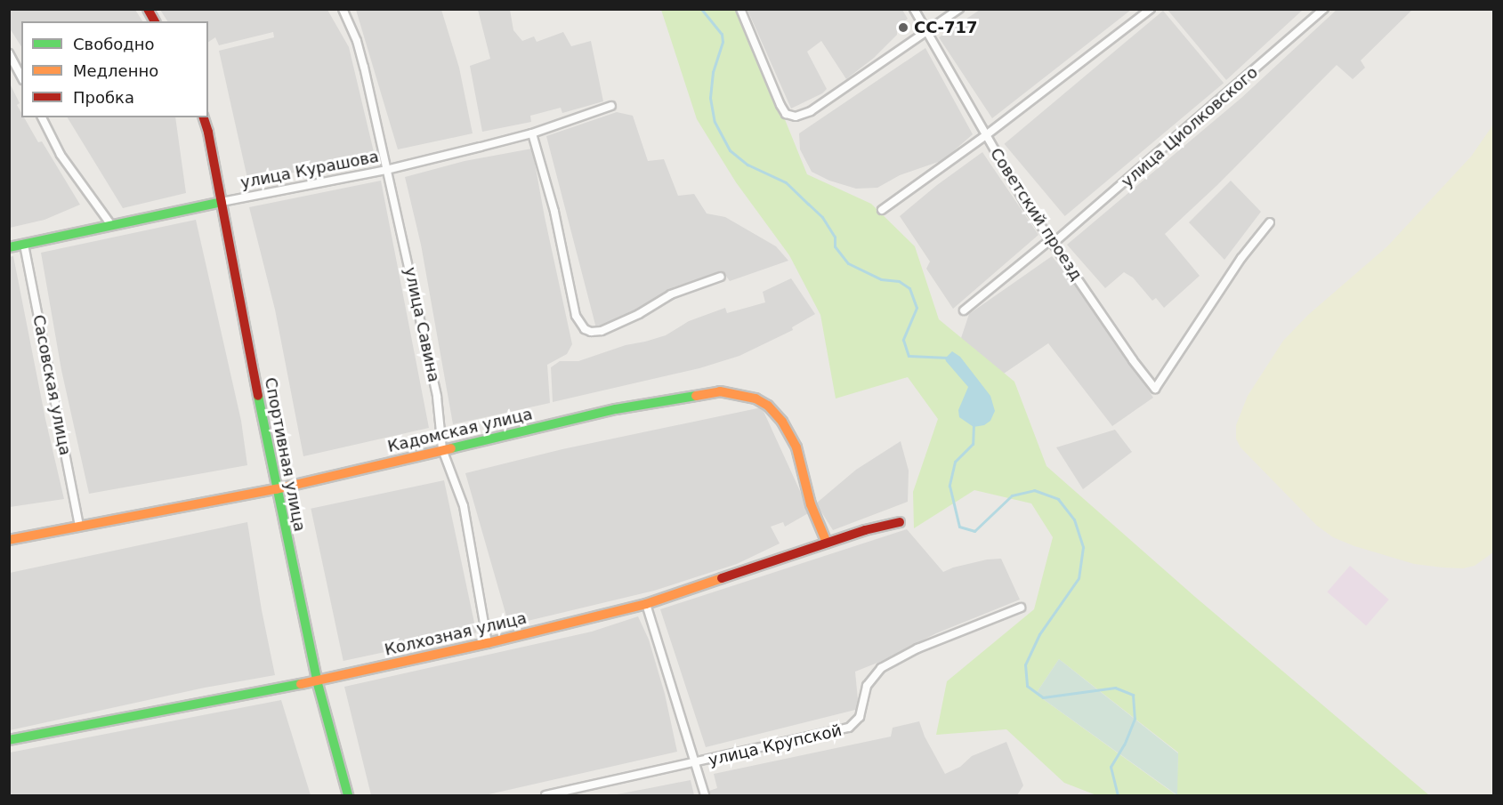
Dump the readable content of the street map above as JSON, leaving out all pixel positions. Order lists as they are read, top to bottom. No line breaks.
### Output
{"streets":{"street":["улица Циолковского","улица Курашова","Советский проезд","улица Савина","Сасовская улица","Кадомская улица","Спортивная улица","Колхозная улица","улица Крупской"]},"crossings":[["улица Циолковского","Советский проезд"],["улица Курашова","улица Савина"],["улица Курашова","Сасовская улица"],["улица Курашова","Спортивная улица"],["улица Савина","Кадомская улица"],["улица Савина","Колхозная улица"],["Сасовская улица","Кадомская улица"],["Кадомская улица","Спортивная улица"],["Кадомская улица","Колхозная улица"],["Спортивная улица","Колхозная улица"]],"places":["СС-717"],"legend":["Свободно","Медленно","Пробка"]}
